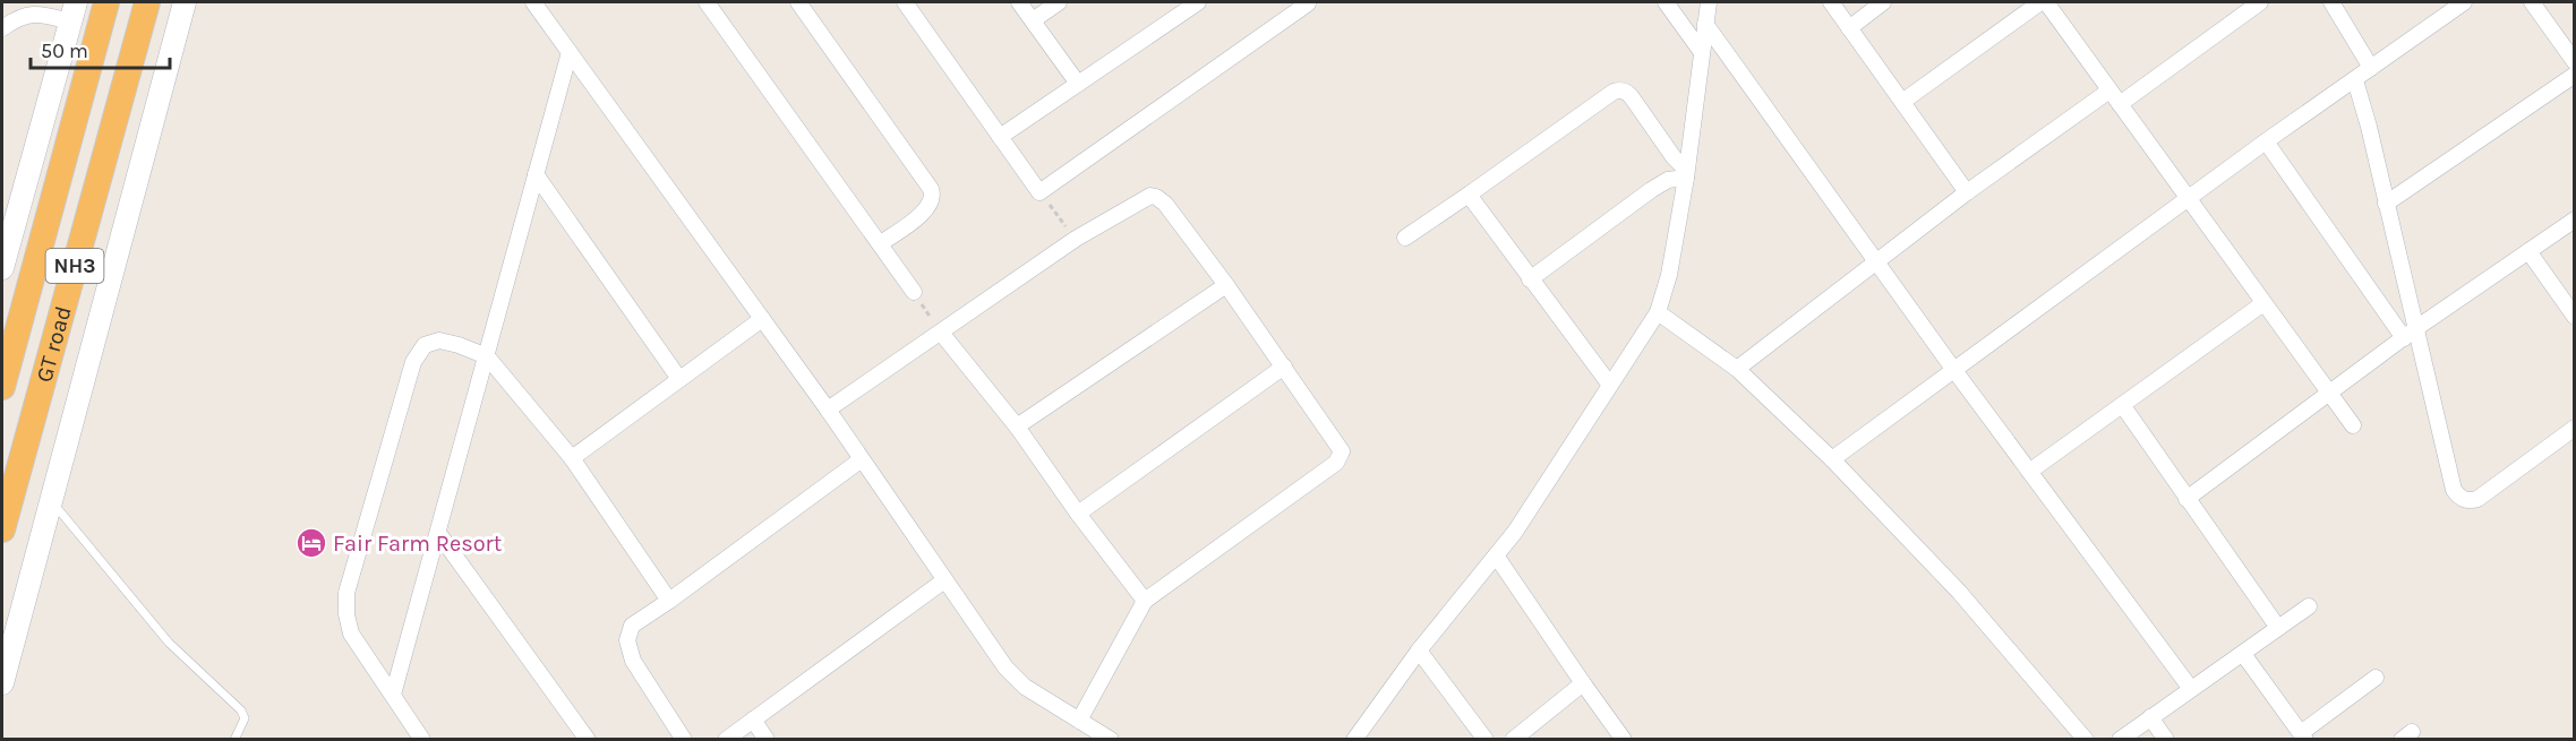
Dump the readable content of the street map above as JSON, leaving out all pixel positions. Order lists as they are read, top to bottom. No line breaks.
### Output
{"streets":{"highway":["NH3","GT road"]},"places":{"hotel":["Fair Farm Resort"]},"scale_bar":"50 m"}
